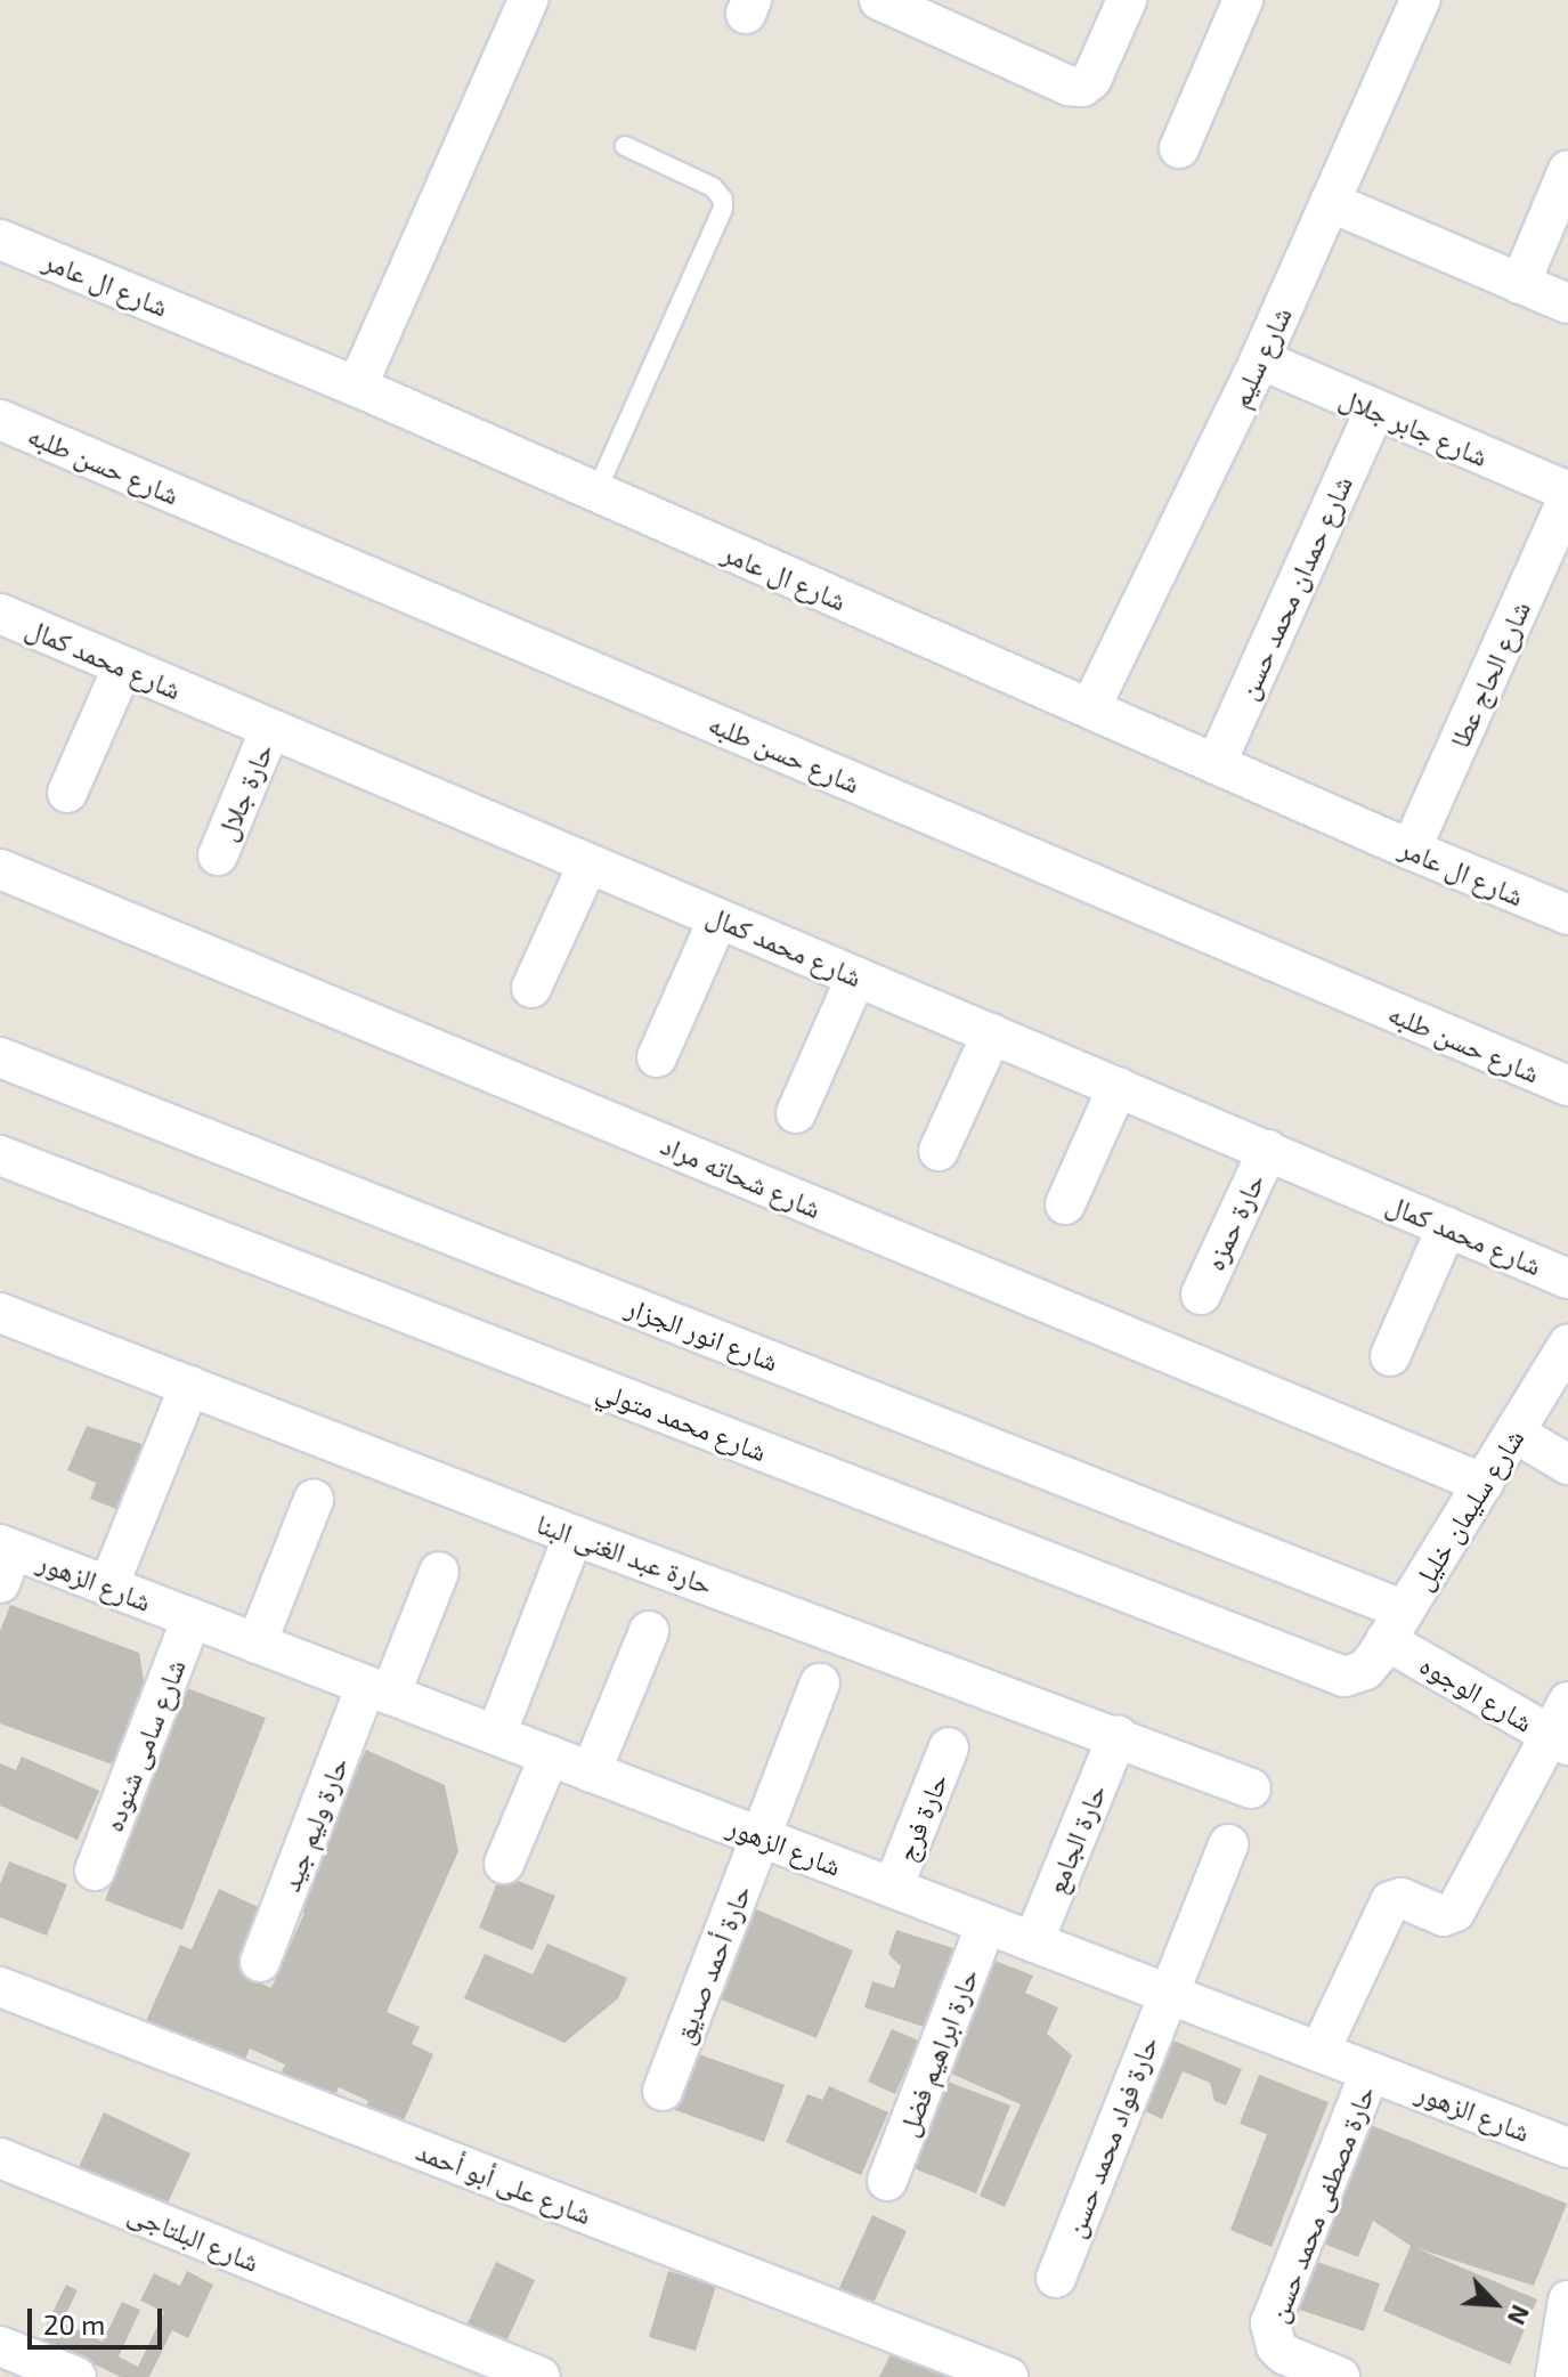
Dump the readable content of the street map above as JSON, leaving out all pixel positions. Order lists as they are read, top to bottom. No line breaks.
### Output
{"streets":{"street":["شارع ال عامر","شارع سليم","شارع جابر جلال","شارع حسن طلبه","شارع حمدان محمد حسن","شارع محمد كمال","شارع الحاج عطا","حارة جلال","شارع شحاته مراد","حارة حمزه","شارع انور الجزار","شارع محمد متولي","شارع سليمان خليل","حارة عبد الغنى البنا","شارع الزهور","شارع الوجوه","شارع سامى شنوده","حارة فرج","حارة وليم جيد","حارة الجامع","حارة أحمد صديق","حارة ابراهيم فضل","حارة فواد محمد حسن","شارع على أبو أحمد","حارة مصطفى محمد حسن","شارع البلتاجى"]},"crossings":[["شارع ال عامر","شارع سليم"],["شارع ال عامر","شارع حمدان محمد حسن"],["شارع ال عامر","شارع الحاج عطا"],["شارع سليم","شارع جابر جلال"],["شارع جابر جلال","شارع حمدان محمد حسن"],["شارع جابر جلال","شارع الحاج عطا"],["شارع محمد كمال","حارة جلال"],["شارع محمد كمال","حارة حمزه"],["شارع شحاته مراد","شارع سليمان خليل"],["شارع انور الجزار","شارع محمد متولي"],["شارع انور الجزار","شارع سليمان خليل"],["شارع انور الجزار","شارع الوجوه"],["شارع محمد متولي","شارع سليمان خليل"],["شارع محمد متولي","شارع الوجوه"],["شارع سليمان خليل","شارع الوجوه"],["حارة عبد الغنى البنا","حارة الجامع"],["شارع الزهور","شارع سامى شنوده"],["شارع الزهور","حارة فرج"],["شارع الزهور","حارة وليم جيد"],["شارع الزهور","حارة الجامع"],["شارع الزهور","حارة أحمد صديق"],["شارع الزهور","حارة ابراهيم فضل"],["شارع الزهور","حارة فواد محمد حسن"],["شارع الزهور","حارة مصطفى محمد حسن"]],"scale_bar":"20 m","north":"bottom right"}
